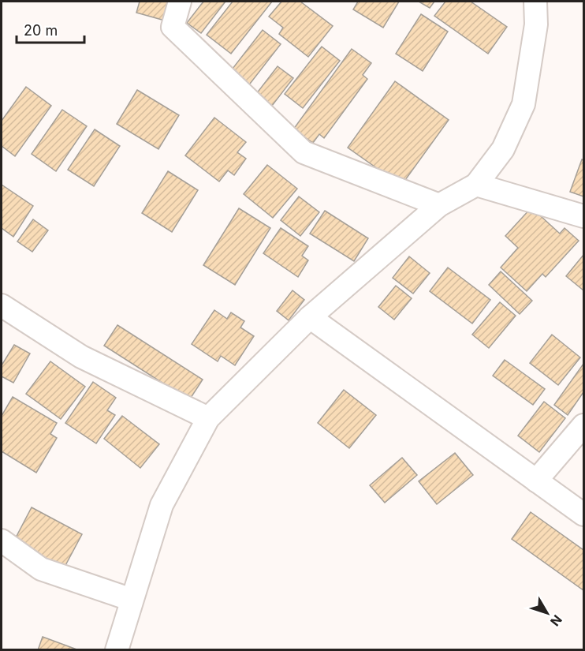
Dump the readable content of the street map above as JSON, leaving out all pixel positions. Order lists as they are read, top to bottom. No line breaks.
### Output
{"scale_bar":"20 m","north":"bottom right"}
